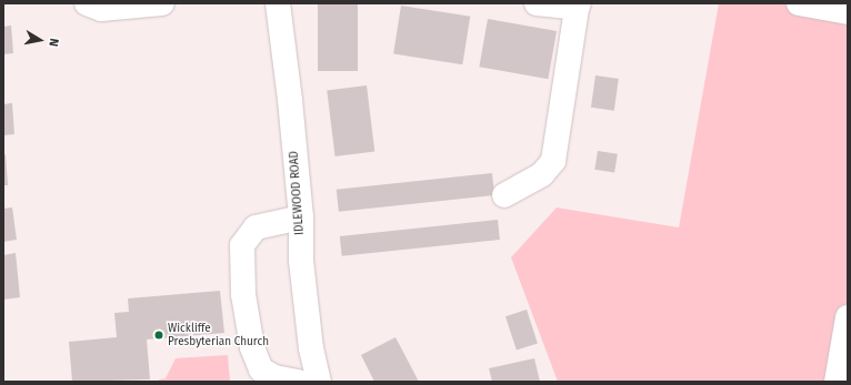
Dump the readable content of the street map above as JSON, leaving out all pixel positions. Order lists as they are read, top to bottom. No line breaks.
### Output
{"streets":{"street":["IDLEWOOD ROAD"]},"places":["Wickliffe Presbyterian Church"],"north":"right"}
